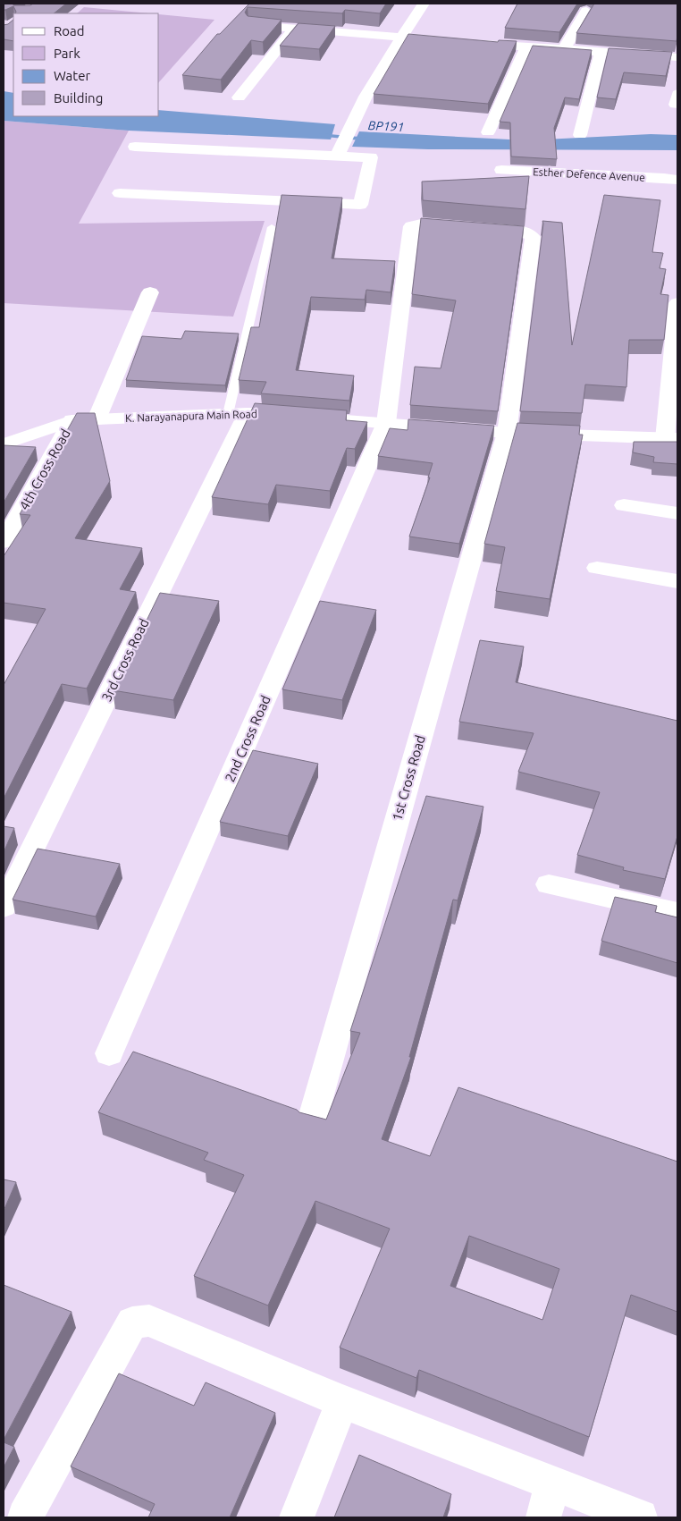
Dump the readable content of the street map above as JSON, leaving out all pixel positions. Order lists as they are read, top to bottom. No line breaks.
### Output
{"streets":{"street":["Esther Defence Avenue","K. Narayanapura Main Road","4th Cross Road","3rd Cross Road","2nd Cross Road","1st Cross Road"]},"crossings":[["K. Narayanapura Main Road","4th Cross Road"],["K. Narayanapura Main Road","3rd Cross Road"],["K. Narayanapura Main Road","2nd Cross Road"],["K. Narayanapura Main Road","1st Cross Road"],["2nd Cross Road","1st Cross Road"]],"water":["BP191"],"legend":["Road","Park","Water","Building"]}
